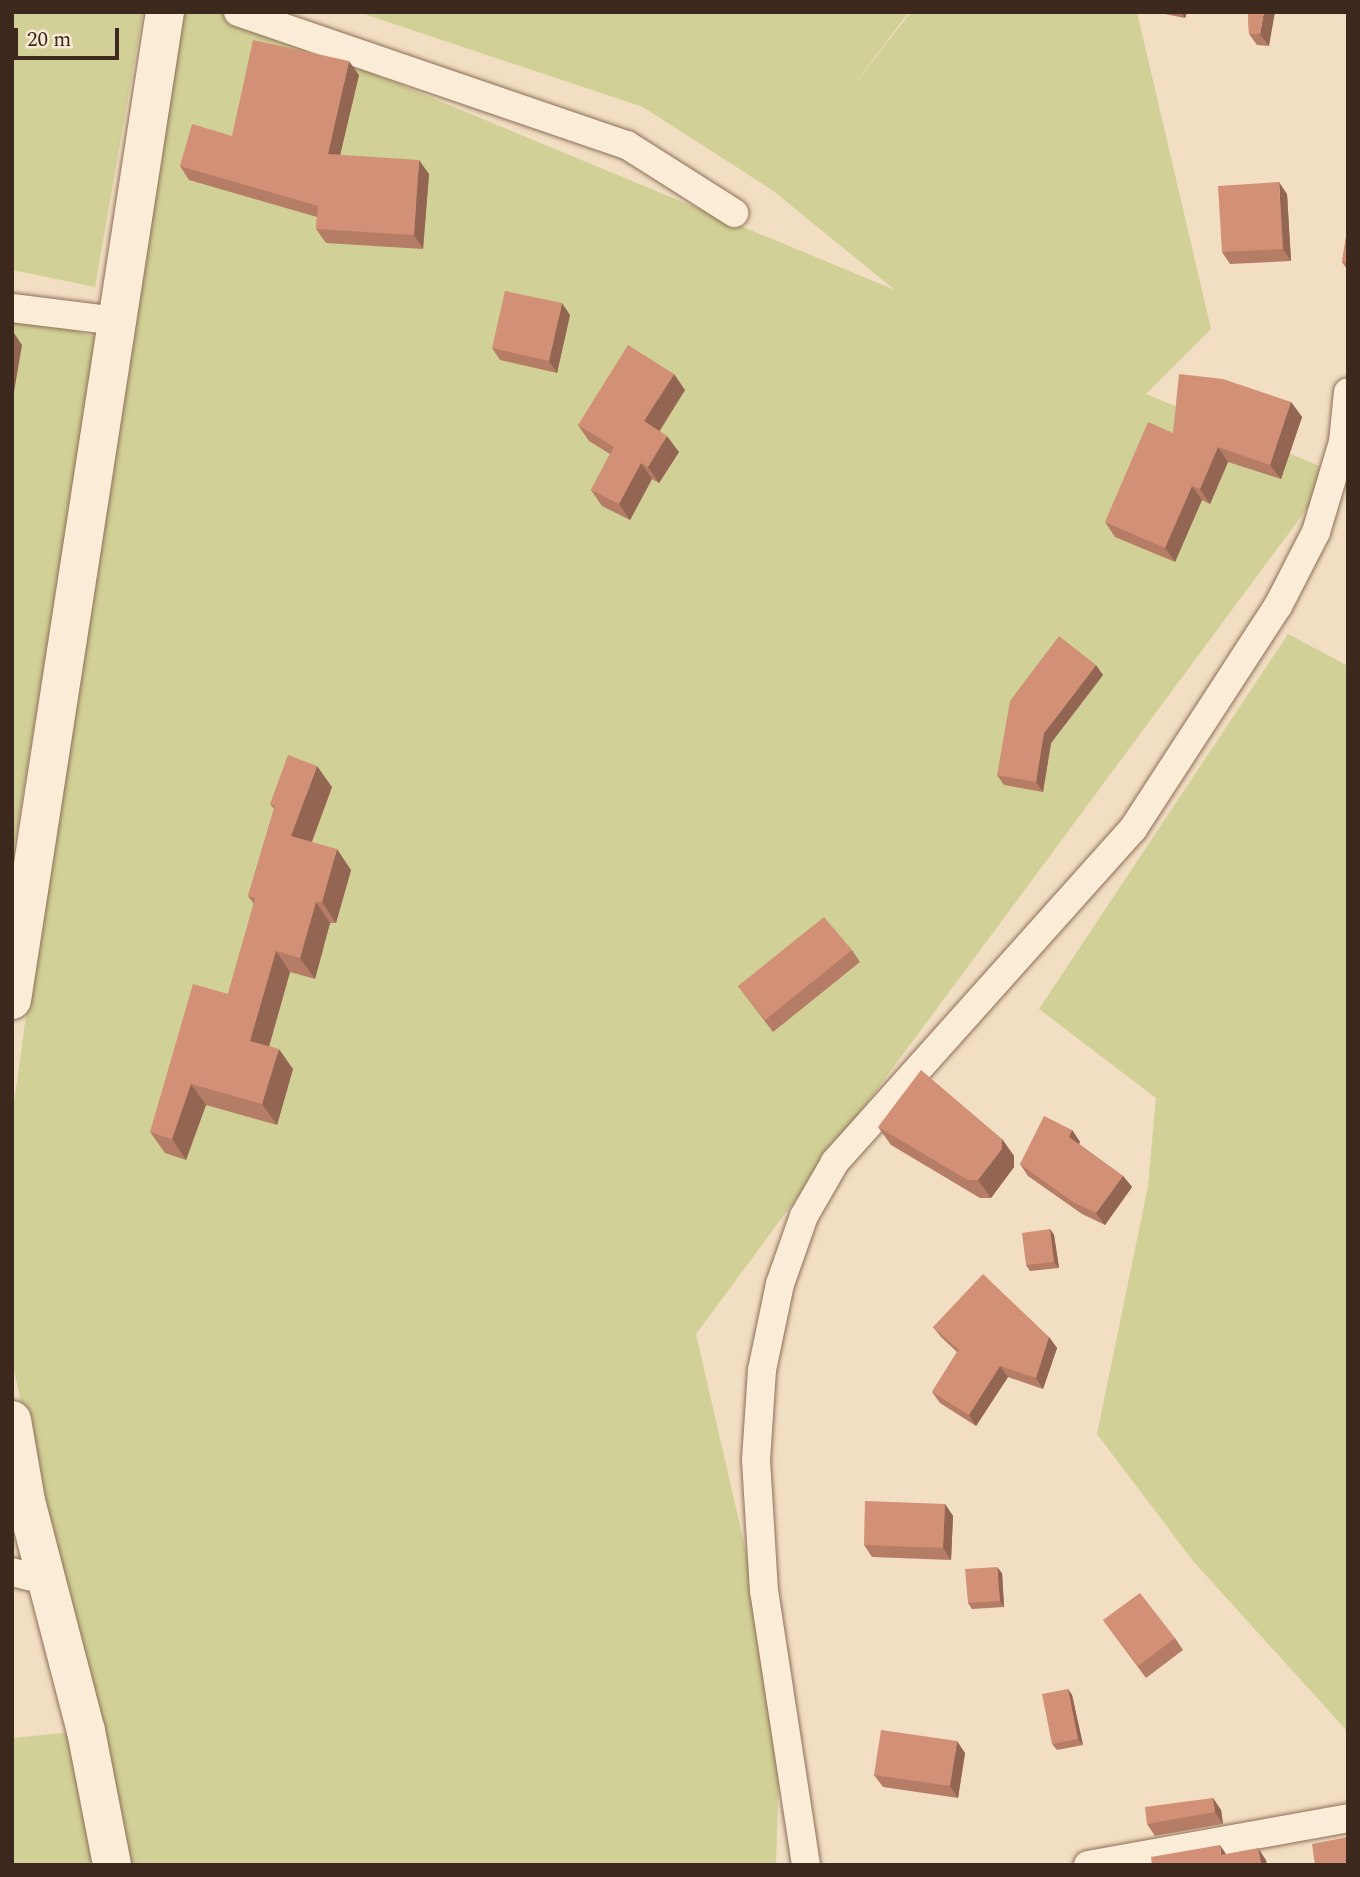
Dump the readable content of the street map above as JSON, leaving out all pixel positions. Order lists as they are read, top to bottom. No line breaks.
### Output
{"scale_bar":"20 m"}
